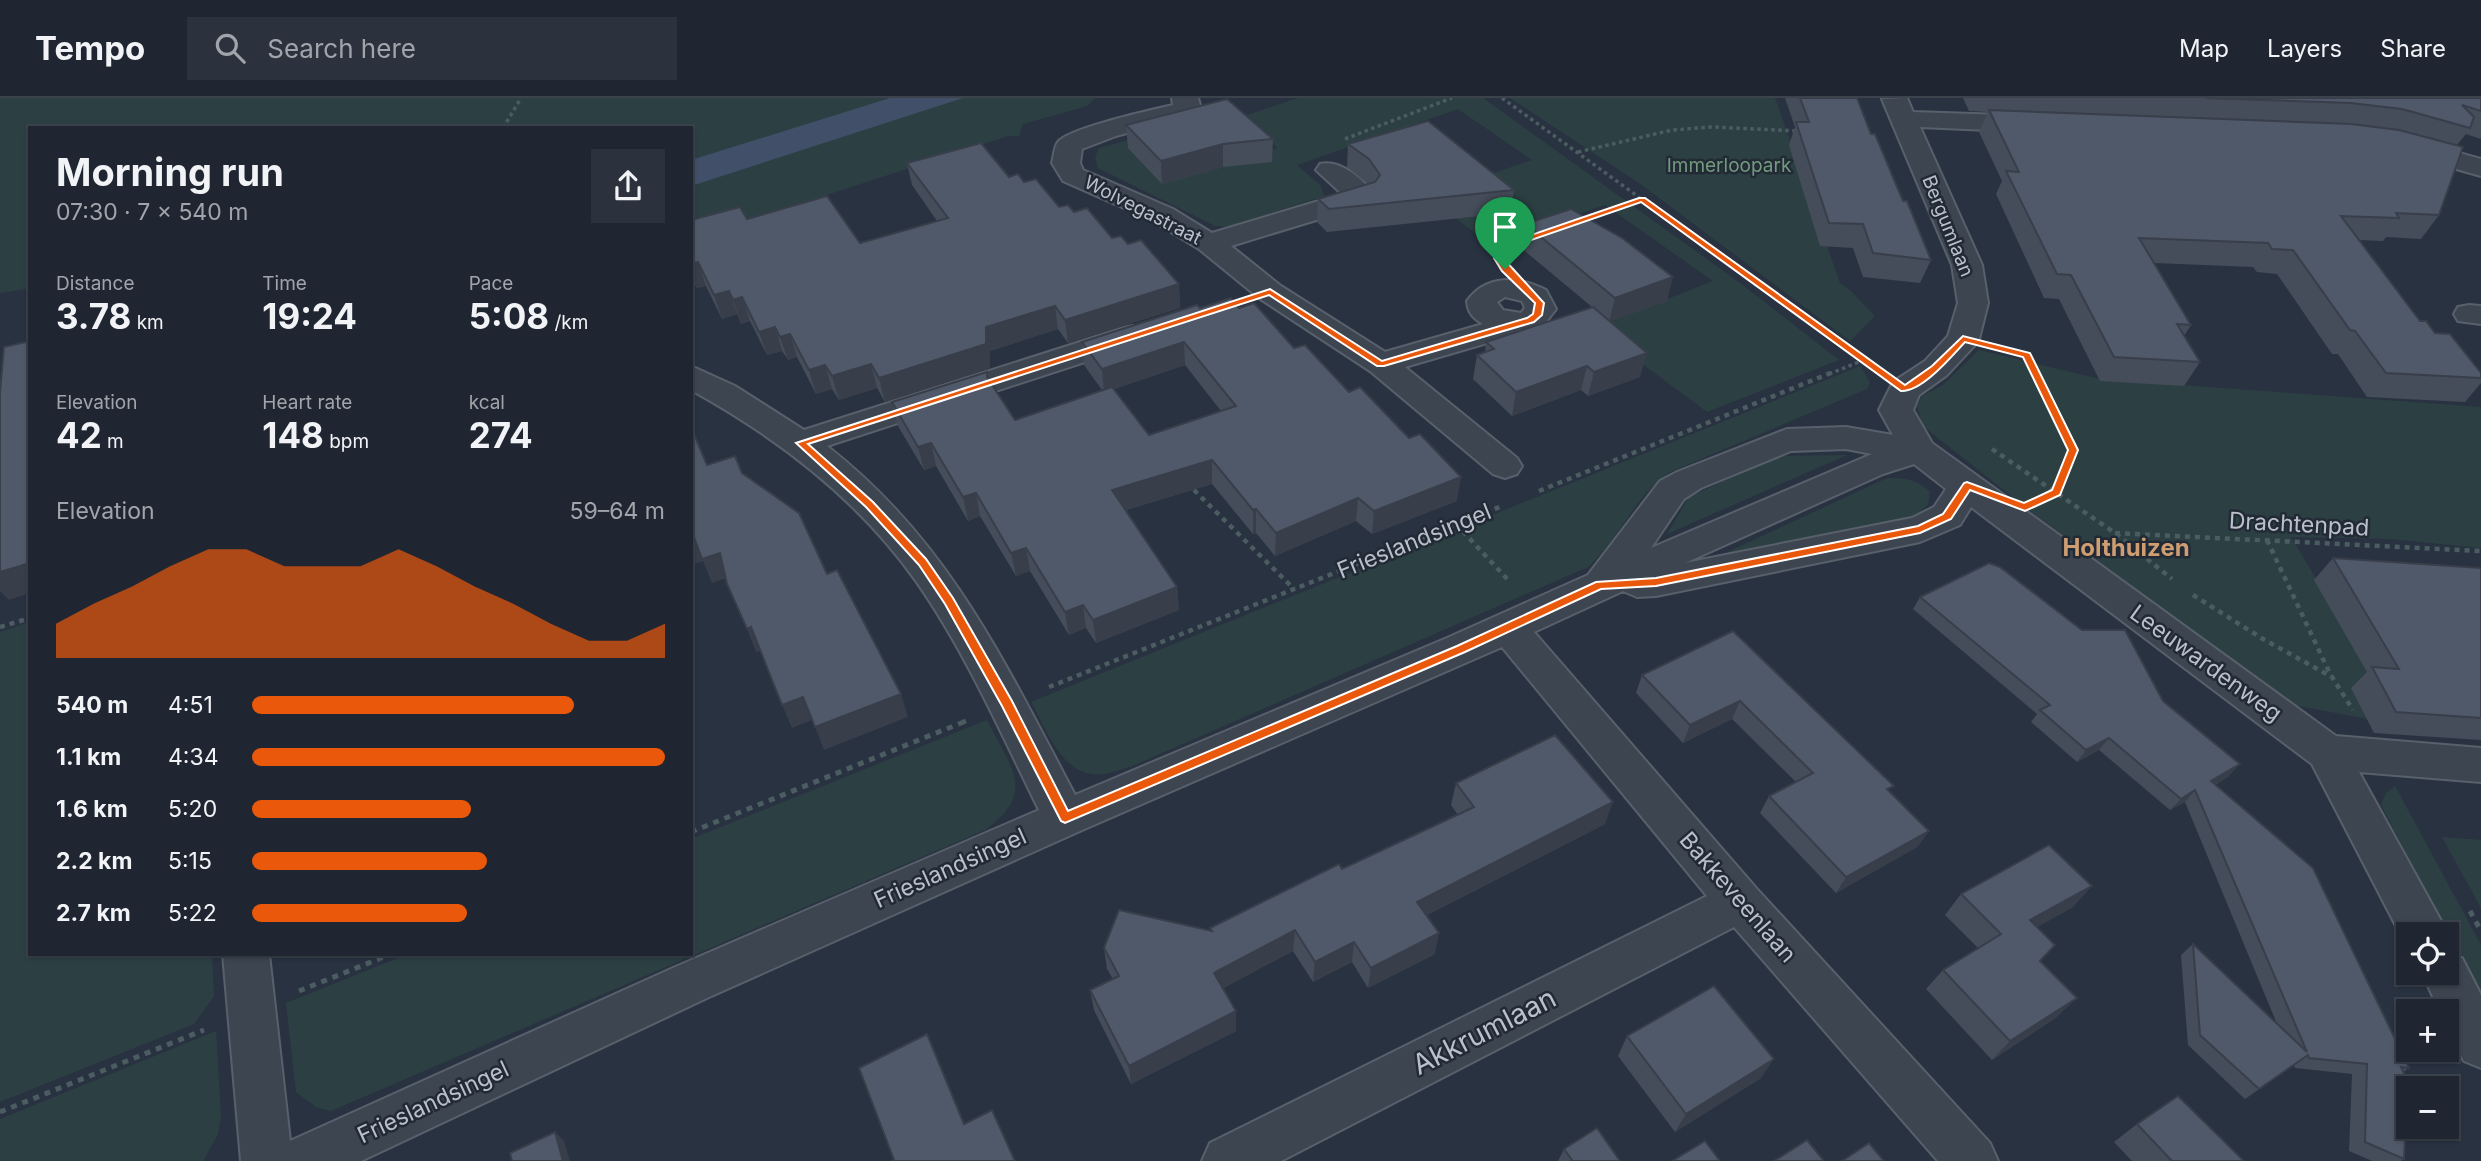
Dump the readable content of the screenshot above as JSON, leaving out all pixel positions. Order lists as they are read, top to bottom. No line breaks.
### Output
{"streets":{"street":["Wolvegastraat","Bergumlaan","Frieslandsingel","Leeuwardenweg","Bakkeveenlaan","Akkrumlaan"],"path":["Drachtenpad"]},"crossings":[["Frieslandsingel","Leeuwardenweg"],["Frieslandsingel","Bakkeveenlaan"],["Bakkeveenlaan","Akkrumlaan"]],"districts":["Holthuizen"],"parks":["Immerloopark"],"page":{"header":"Tempo","search":"Search here","nav":["Map","Layers","Share"],"heading":["Morning run","07:30 · 7 × 540 m"],"stats":[["Distance","3.78 km"],["Time","19:24"],["Pace","5:08 /km"],["Elevation","42 m"],["Heart rate","148 bpm"],["kcal","274"]],"chart":["Elevation","59–64 m"],"list":[{"name":"540 m","note":"4:51"},{"name":"1.1 km","note":"4:34"},{"name":"1.6 km","note":"5:20"},{"name":"2.2 km","note":"5:15"},{"name":"2.7 km","note":"5:22"}],"map_buttons":["+","−"]}}
